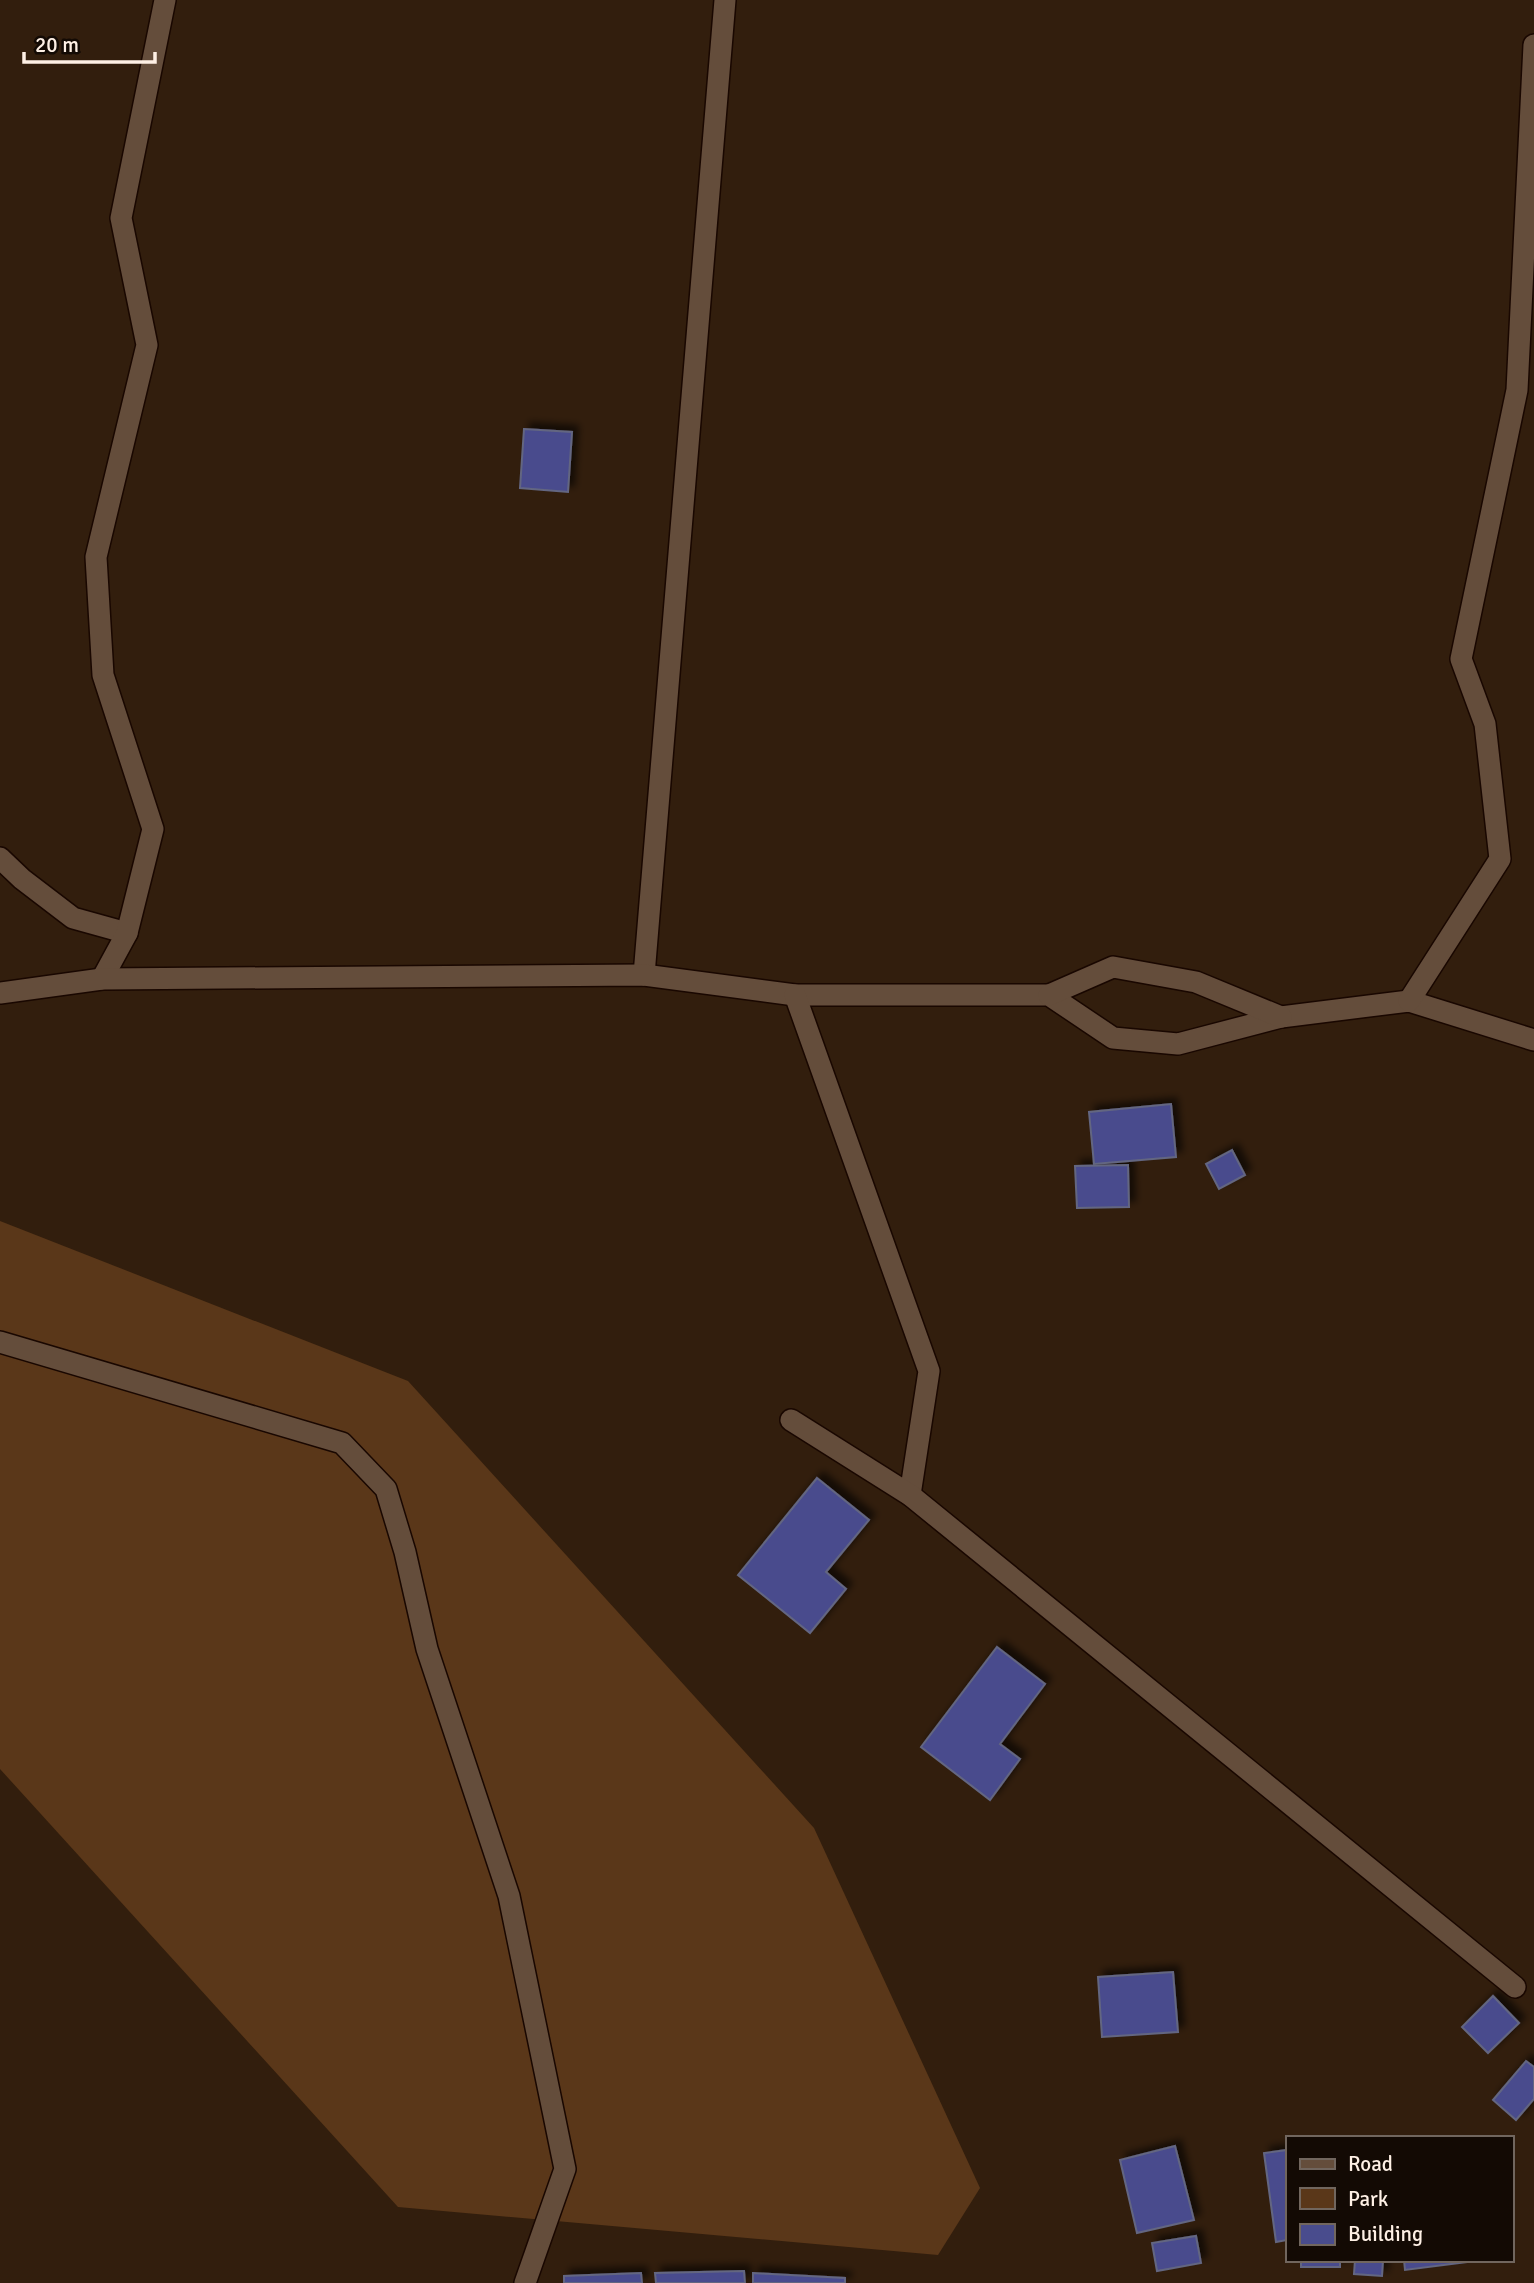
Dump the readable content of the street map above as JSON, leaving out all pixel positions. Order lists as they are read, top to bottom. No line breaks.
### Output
{"legend":["Road","Park","Building"],"scale_bar":"20 m"}
